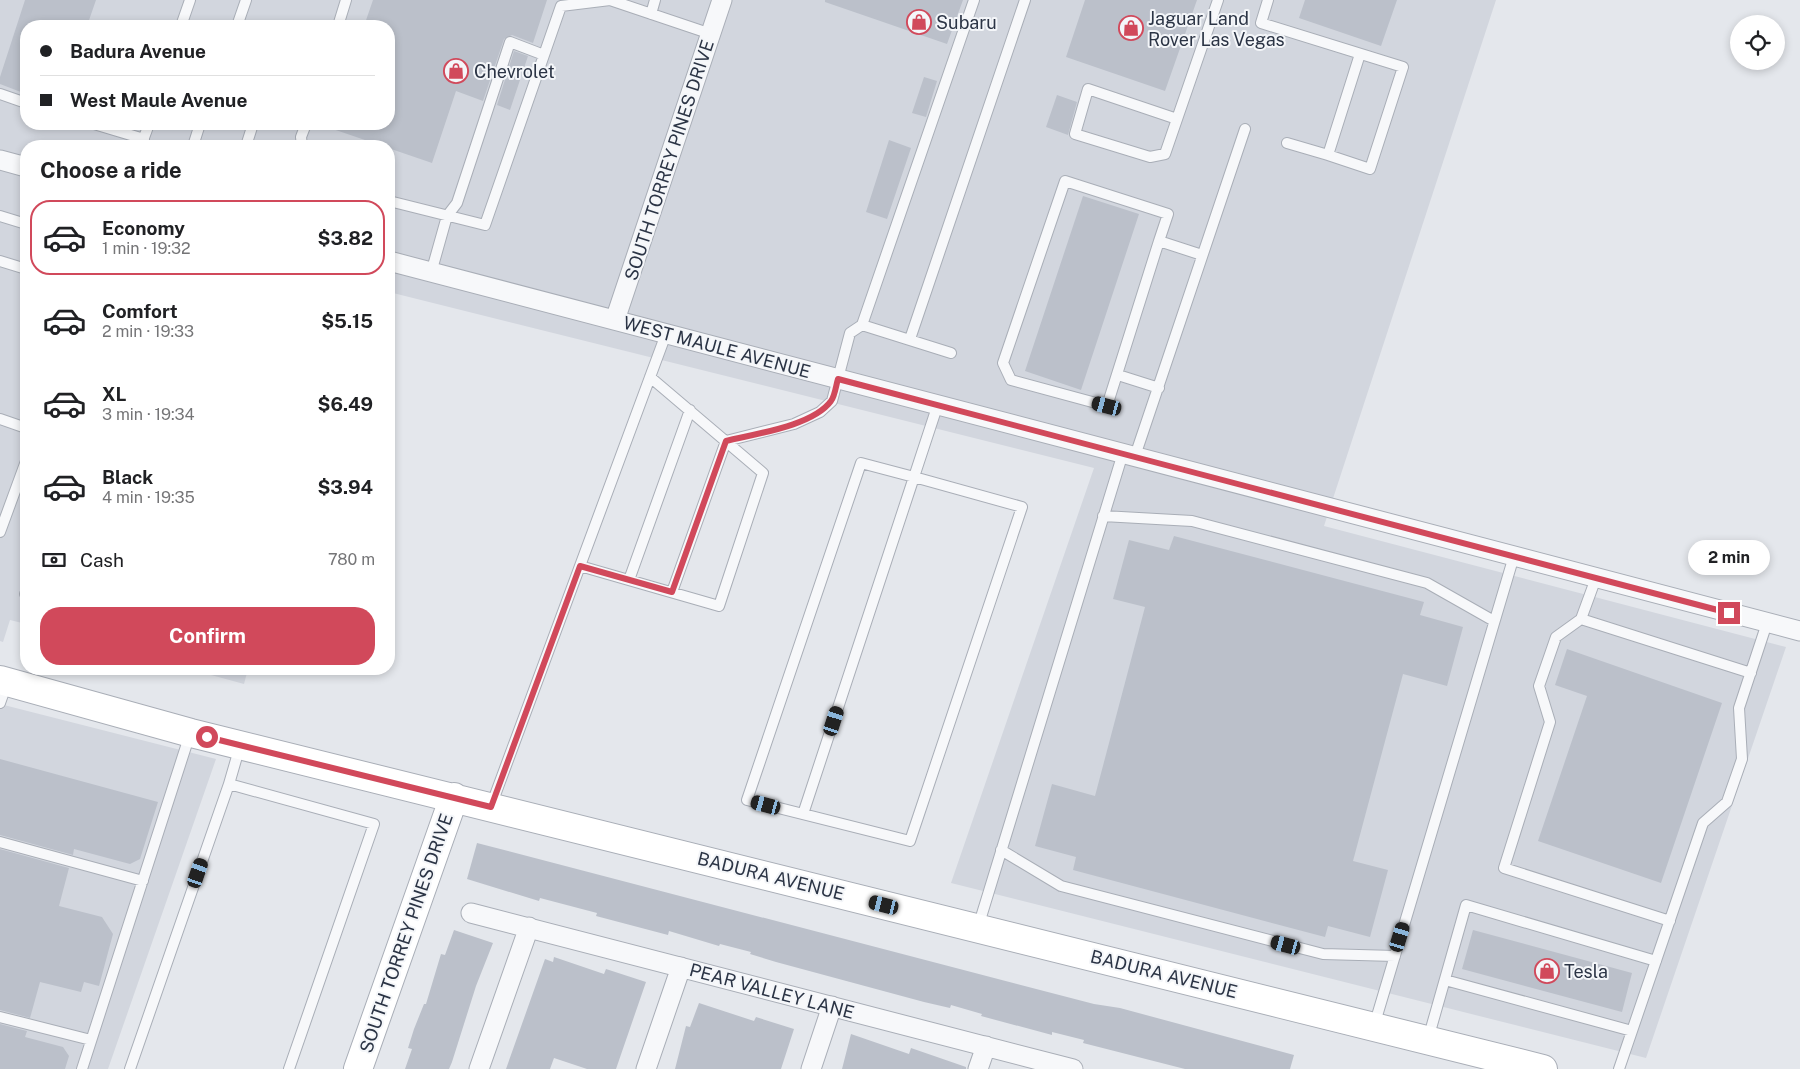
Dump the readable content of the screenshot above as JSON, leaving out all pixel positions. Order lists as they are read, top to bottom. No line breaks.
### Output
{"streets":{"main road":["SOUTH TORREY PINES DRIVE","BADURA AVENUE"],"street":["WEST MAULE AVENUE","PEAR VALLEY LANE"]},"crossings":[["SOUTH TORREY PINES DRIVE","WEST MAULE AVENUE"],["SOUTH TORREY PINES DRIVE","BADURA AVENUE"]],"places":{"shop":["Subaru","Jaguar Land Rover Las Vegas","Chevrolet","Tesla"]},"page":{"banner":["Badura Avenue","West Maule Avenue"],"heading":"Choose a ride","list":[{"name":"Economy","note":"1 min · 19:32","value":"$3.82"},{"name":"Comfort","note":"2 min · 19:33","value":"$5.15"},{"name":"XL","note":"3 min · 19:34","value":"$6.49"},{"name":"Black","note":"4 min · 19:35","value":"$3.94"}],"pay":["Cash","780 m"],"bubble":"2 min","buttons":"Confirm"}}
